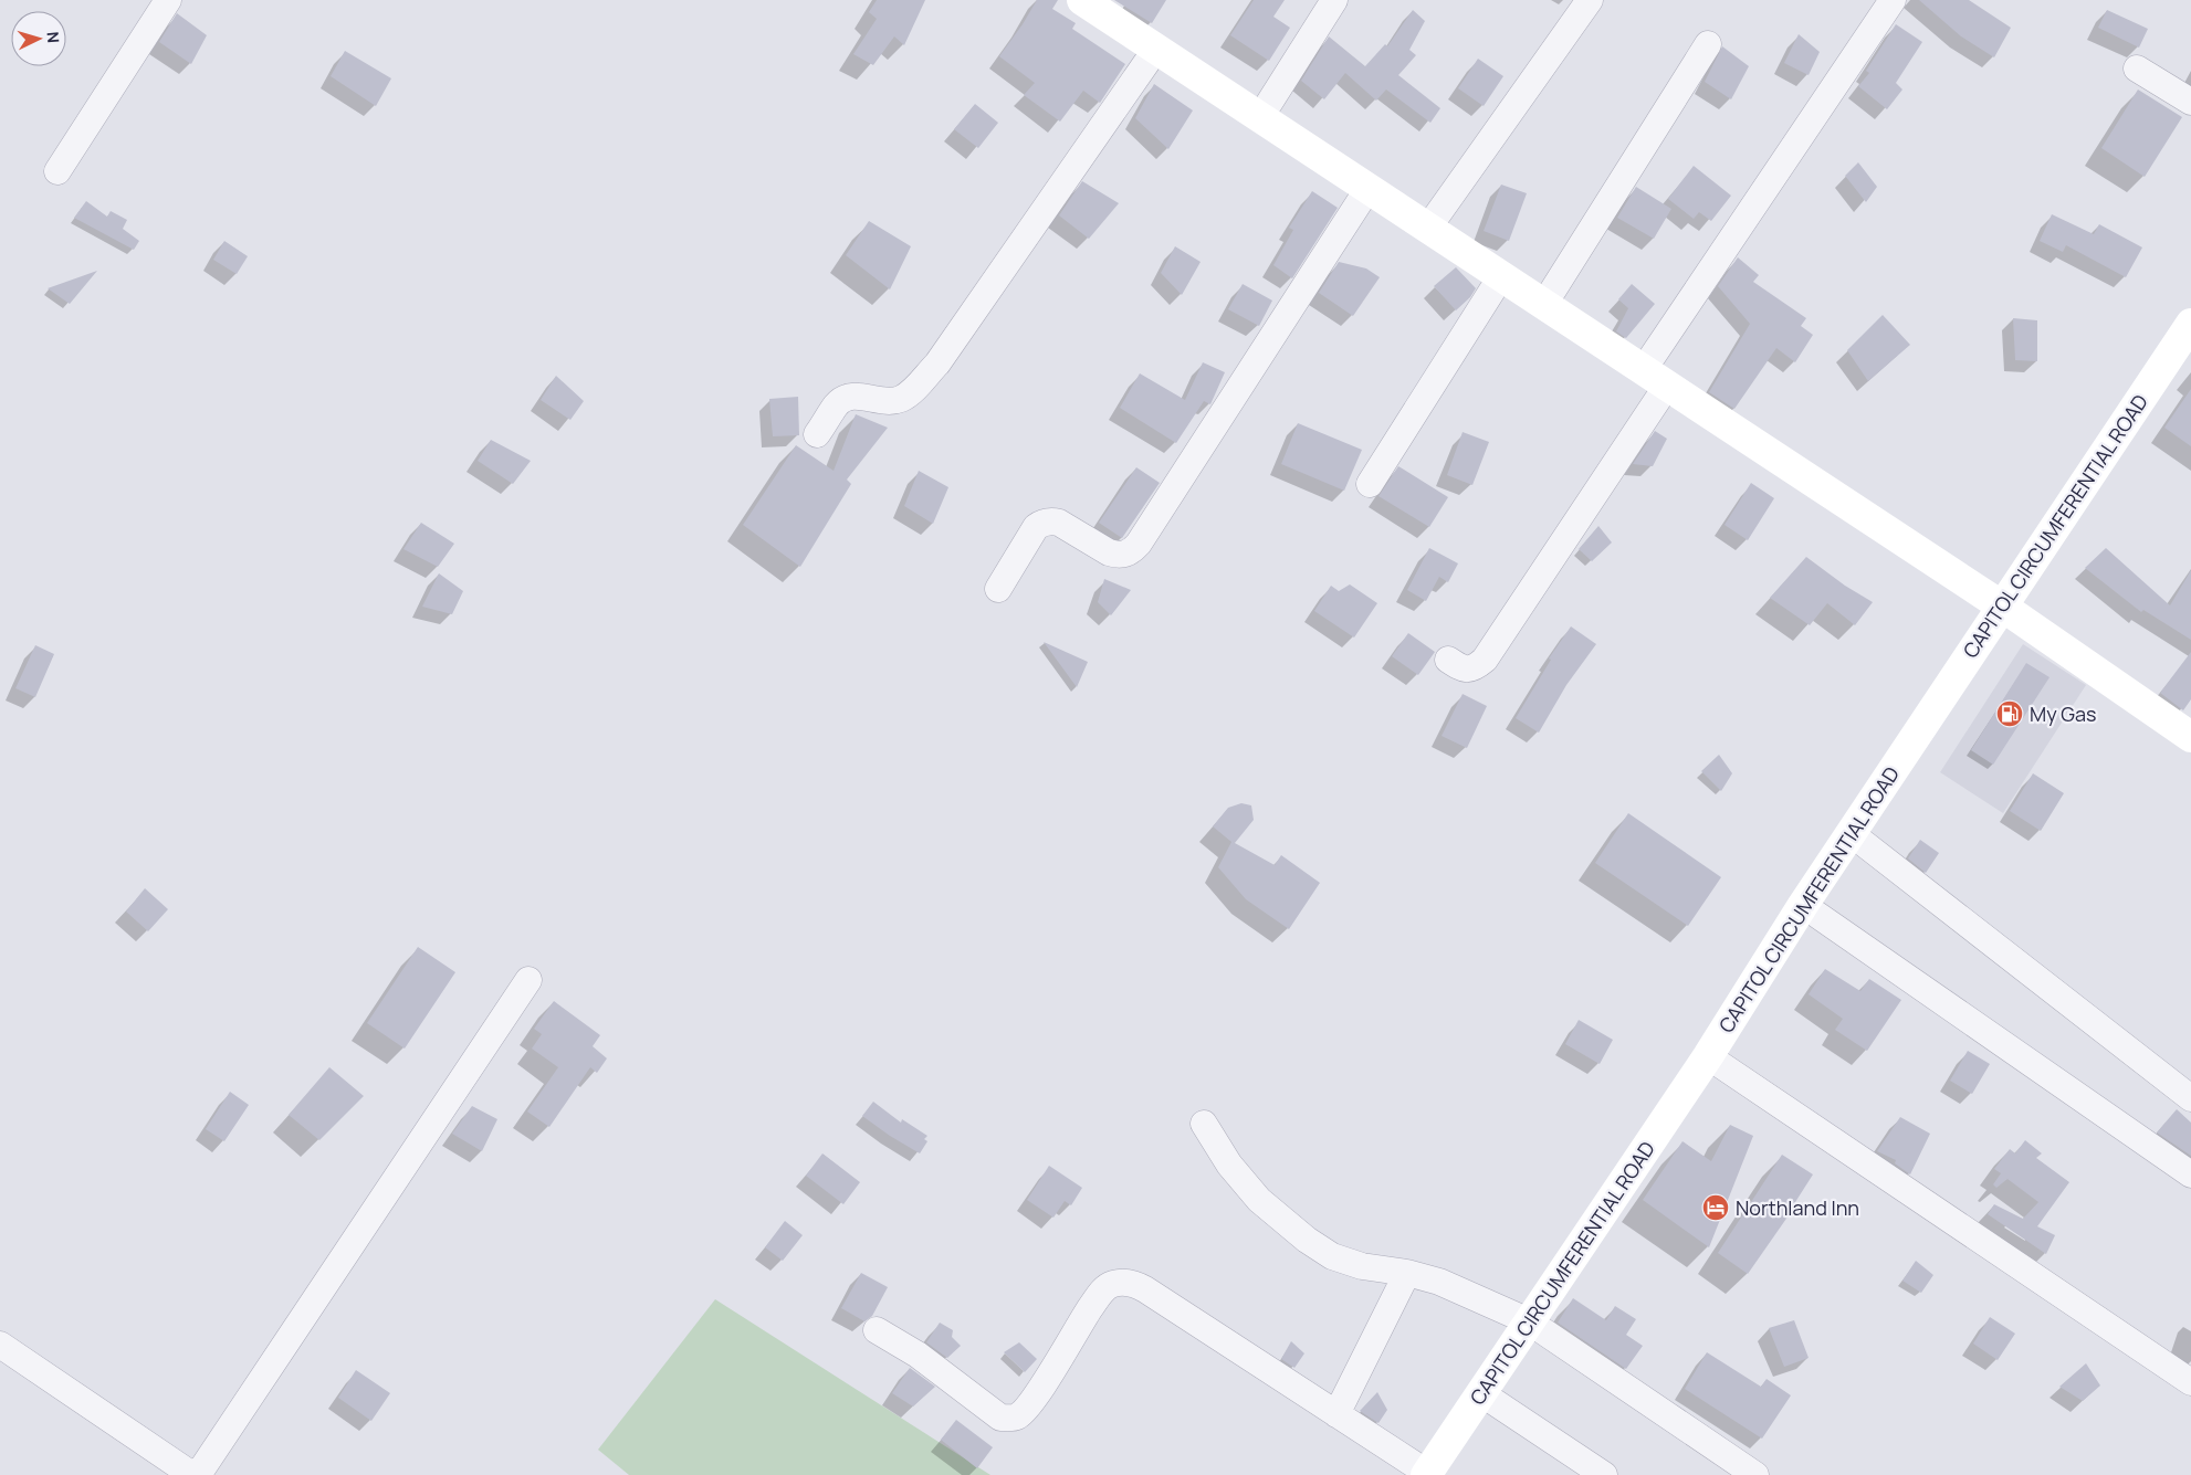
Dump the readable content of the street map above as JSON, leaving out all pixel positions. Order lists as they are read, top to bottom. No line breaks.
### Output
{"streets":{"main road":["CAPITOL CIRCUMFERENTIAL ROAD"]},"places":{"fuel station":["My Gas"],"hotel":["Northland Inn"]},"north":"right"}
